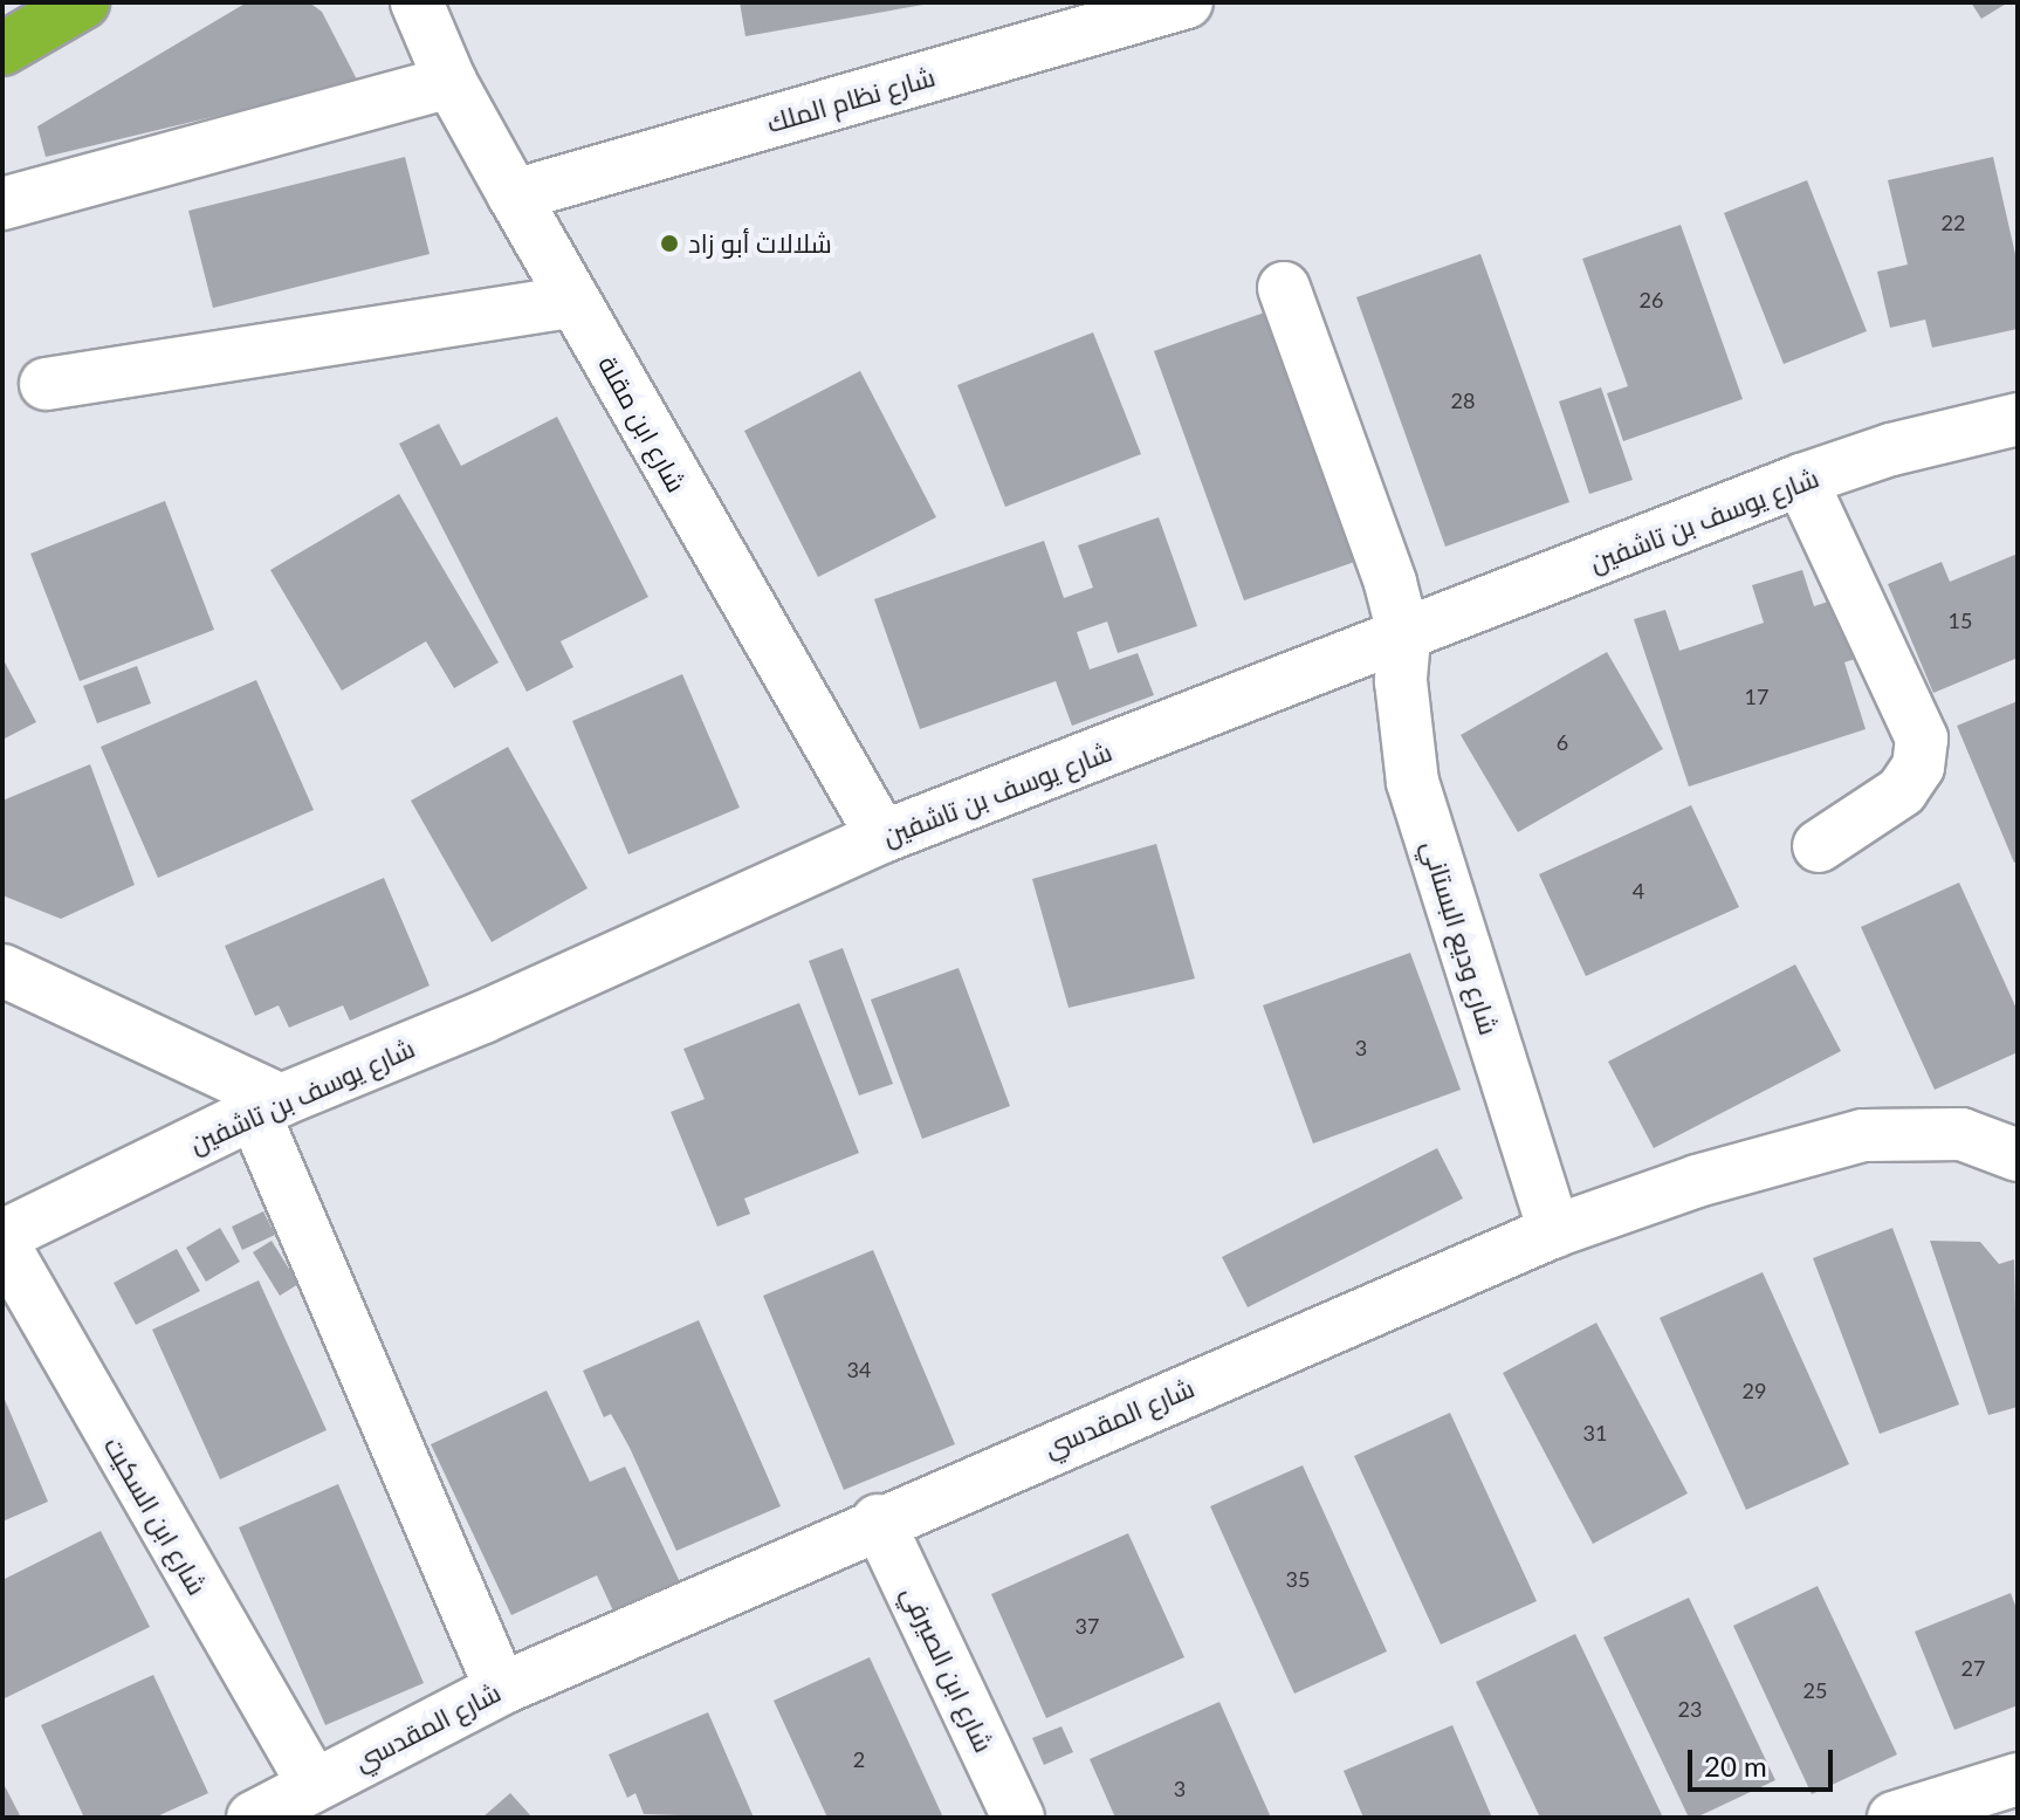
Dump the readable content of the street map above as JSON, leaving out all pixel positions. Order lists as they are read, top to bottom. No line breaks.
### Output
{"streets":{"street":["شارع نظام الملك","شارع ابن مقلة","شارع يوسف بن تاشفين","شارع وديع البستاني","شارع المقدسي","شارع ابن السكيت","شارع ابن الصيرفي"]},"crossings":[["شارع نظام الملك","شارع ابن مقلة"],["شارع ابن مقلة","شارع يوسف بن تاشفين"],["شارع يوسف بن تاشفين","شارع وديع البستاني"],["شارع وديع البستاني","شارع المقدسي"],["شارع المقدسي","شارع ابن السكيت"],["شارع المقدسي","شارع ابن الصيرفي"]],"places":["شلالات أبو زاد"],"house_numbers":["22","26","28","15","17","6","4","3","34","29","31","35","37","27","25","23","2","3"],"scale_bar":"20 m"}
